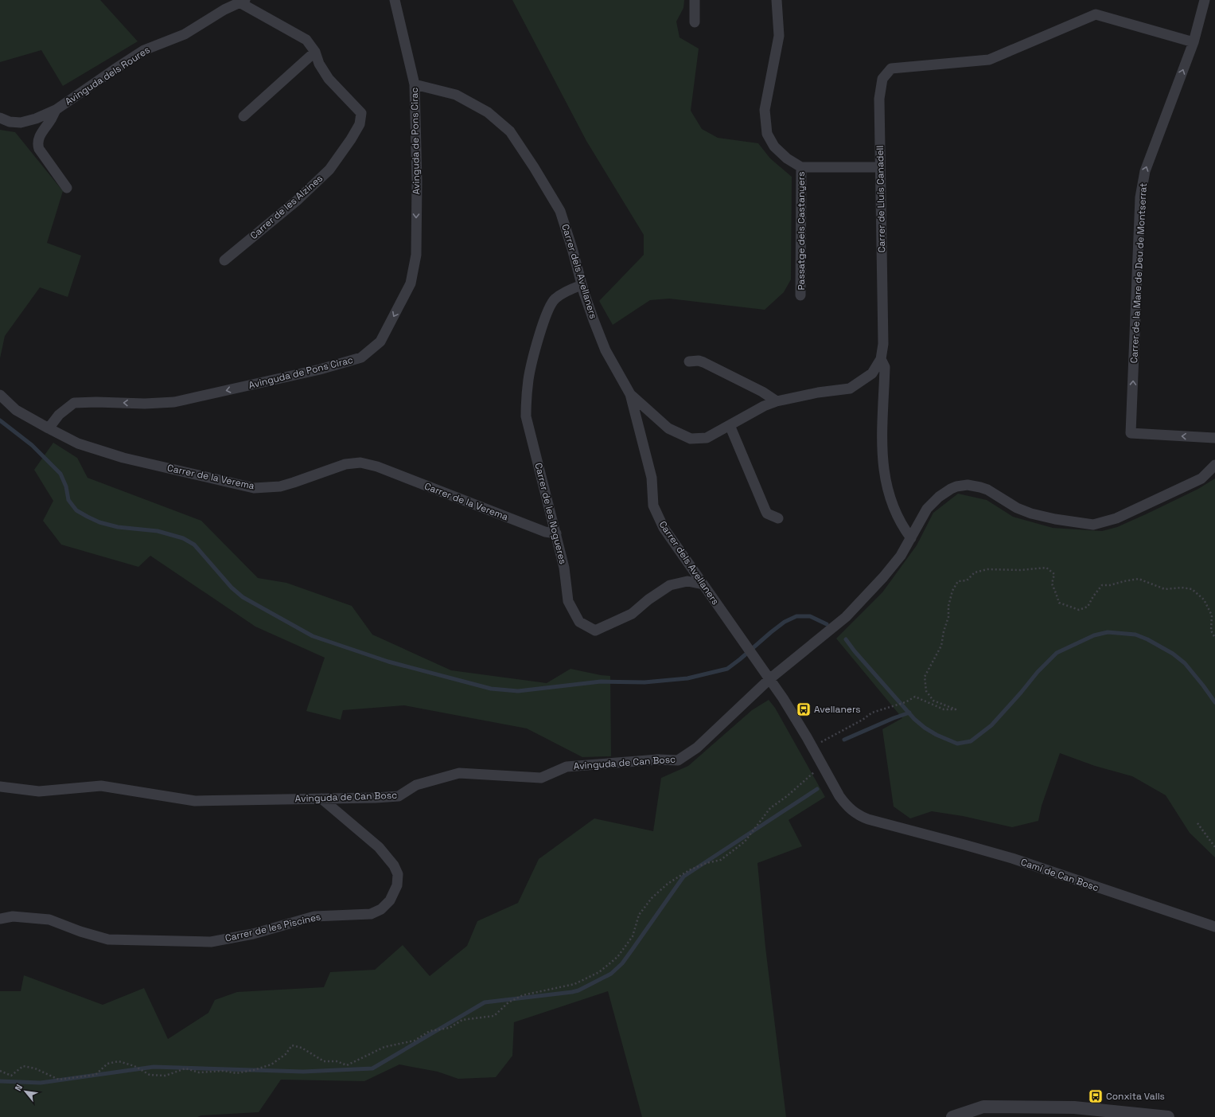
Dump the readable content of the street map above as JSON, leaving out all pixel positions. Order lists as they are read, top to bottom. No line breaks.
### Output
{"streets":{"street":["Avinguda dels Roures","Avinguda de Pons Cirac","Carrer de Lluís Canadell","Carrer de les Alzines","Passatge dels Castanyers","Carrer dels Avellaners","Carrer de la Mare de Deu de Montserrat","Carrer de la Verema","Carrer de les Nogueres","Avinguda de Can Bosc","Camí de Can Bosc","Carrer de les Piscines"]},"crossings":[["Avinguda dels Roures","Carrer de les Alzines"],["Avinguda de Pons Cirac","Carrer dels Avellaners"],["Avinguda de Pons Cirac","Carrer de la Verema"],["Carrer de Lluís Canadell","Carrer dels Avellaners"],["Carrer de Lluís Canadell","Carrer de la Mare de Deu de Montserrat"],["Carrer dels Avellaners","Carrer de les Nogueres"],["Carrer dels Avellaners","Avinguda de Can Bosc"],["Carrer dels Avellaners","Camí de Can Bosc"],["Carrer de la Verema","Carrer de les Nogueres"],["Avinguda de Can Bosc","Carrer de les Piscines"]],"one_way":["Avinguda de Pons Cirac","Carrer de la Mare de Deu de Montserrat"],"places":{"bus stop":["Avellaners","Conxita Valls"]},"north":"top left"}
